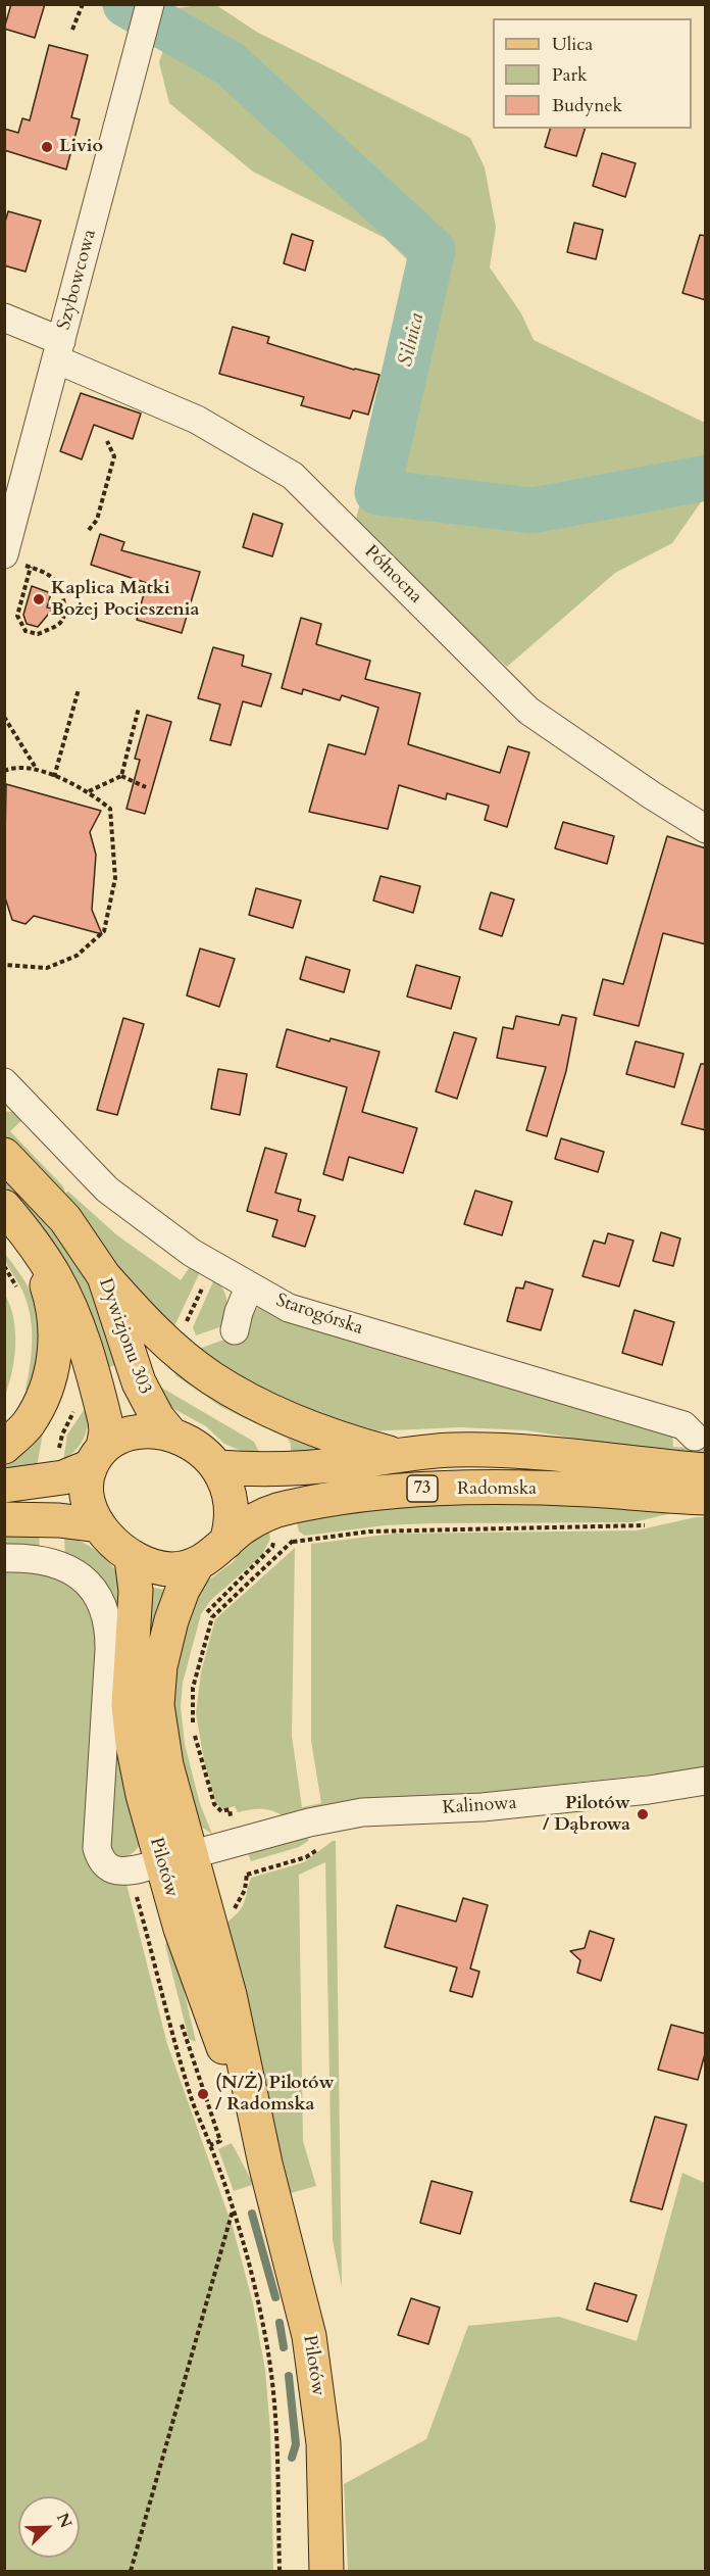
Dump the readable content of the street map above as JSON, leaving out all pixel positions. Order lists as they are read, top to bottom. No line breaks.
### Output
{"streets":{"main road":["Dywizjonu 303","73","Radomska","Pilotów"],"street":["Szybowcowa","Północna","Starogórska","Kalinowa"]},"crossings":[["Szybowcowa","Północna"],["Dywizjonu 303","73"],["Dywizjonu 303","Radomska"],["Dywizjonu 303","Pilotów"],["73","Radomska"],["73","Pilotów"],["Radomska","Pilotów"],["Kalinowa","Pilotów"]],"water":["Silnica"],"places":["Livio","Kaplica Matki Bożej Pocieszenia","Pilotów / Dąbrowa","(N/Ż) Pilotów / Radomska"],"legend":["Ulica","Park","Budynek"],"north":"top right"}
